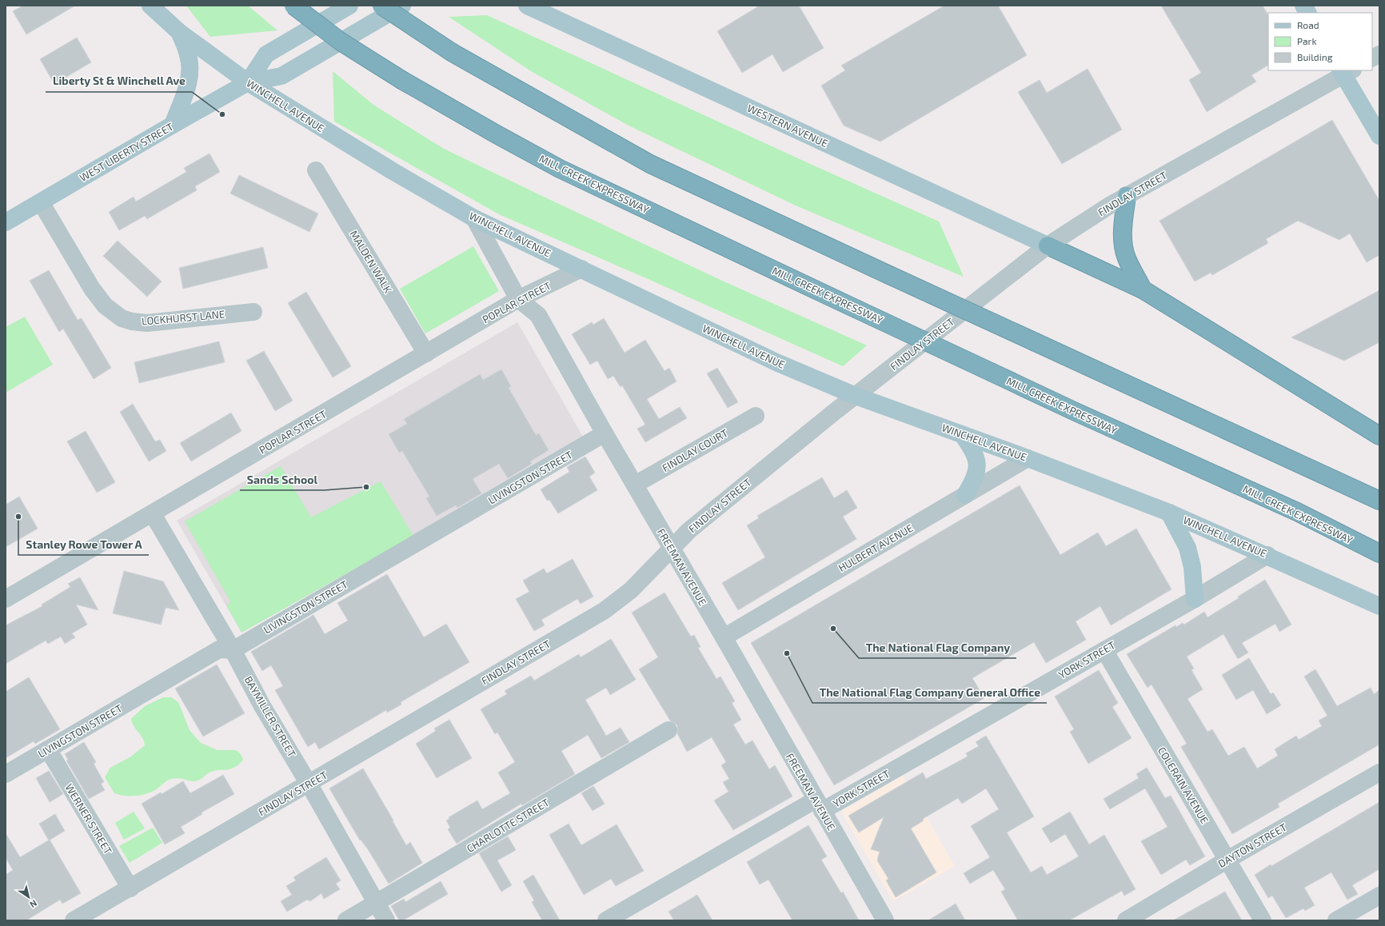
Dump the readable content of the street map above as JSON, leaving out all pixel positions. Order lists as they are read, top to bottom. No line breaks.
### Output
{"streets":{"highway":["MILL CREEK EXPRESSWAY"],"main road":["WINCHELL AVENUE","WESTERN AVENUE","WEST LIBERTY STREET"],"street":["FINDLAY STREET","MALDEN WALK","POPLAR STREET","LOCKHURST LANE","FINDLAY COURT","LIVINGSTON STREET","HULBERT AVENUE","FREEMAN AVENUE","YORK STREET","BAYMILLER STREET","COLERAIN AVENUE","WERNER STREET","CHARLOTTE STREET","DAYTON STREET"]},"crossings":[["WINCHELL AVENUE","WEST LIBERTY STREET"],["WINCHELL AVENUE","FINDLAY STREET"],["WINCHELL AVENUE","POPLAR STREET"],["WINCHELL AVENUE","HULBERT AVENUE"],["WINCHELL AVENUE","FREEMAN AVENUE"],["WINCHELL AVENUE","YORK STREET"],["WESTERN AVENUE","FINDLAY STREET"],["WEST LIBERTY STREET","LOCKHURST LANE"],["FINDLAY STREET","FREEMAN AVENUE"],["FINDLAY STREET","BAYMILLER STREET"],["FINDLAY STREET","WERNER STREET"],["MALDEN WALK","POPLAR STREET"],["POPLAR STREET","FREEMAN AVENUE"],["POPLAR STREET","BAYMILLER STREET"],["FINDLAY COURT","FREEMAN AVENUE"],["LIVINGSTON STREET","FREEMAN AVENUE"],["LIVINGSTON STREET","BAYMILLER STREET"],["LIVINGSTON STREET","WERNER STREET"],["HULBERT AVENUE","FREEMAN AVENUE"],["FREEMAN AVENUE","YORK STREET"],["YORK STREET","COLERAIN AVENUE"],["BAYMILLER STREET","CHARLOTTE STREET"],["COLERAIN AVENUE","DAYTON STREET"]],"places":["Liberty St & Winchell Ave","Sands School","Stanley Rowe Tower A","The National Flag Company","The National Flag Company General Office"],"legend":["Road","Park","Building"],"north":"bottom right"}
